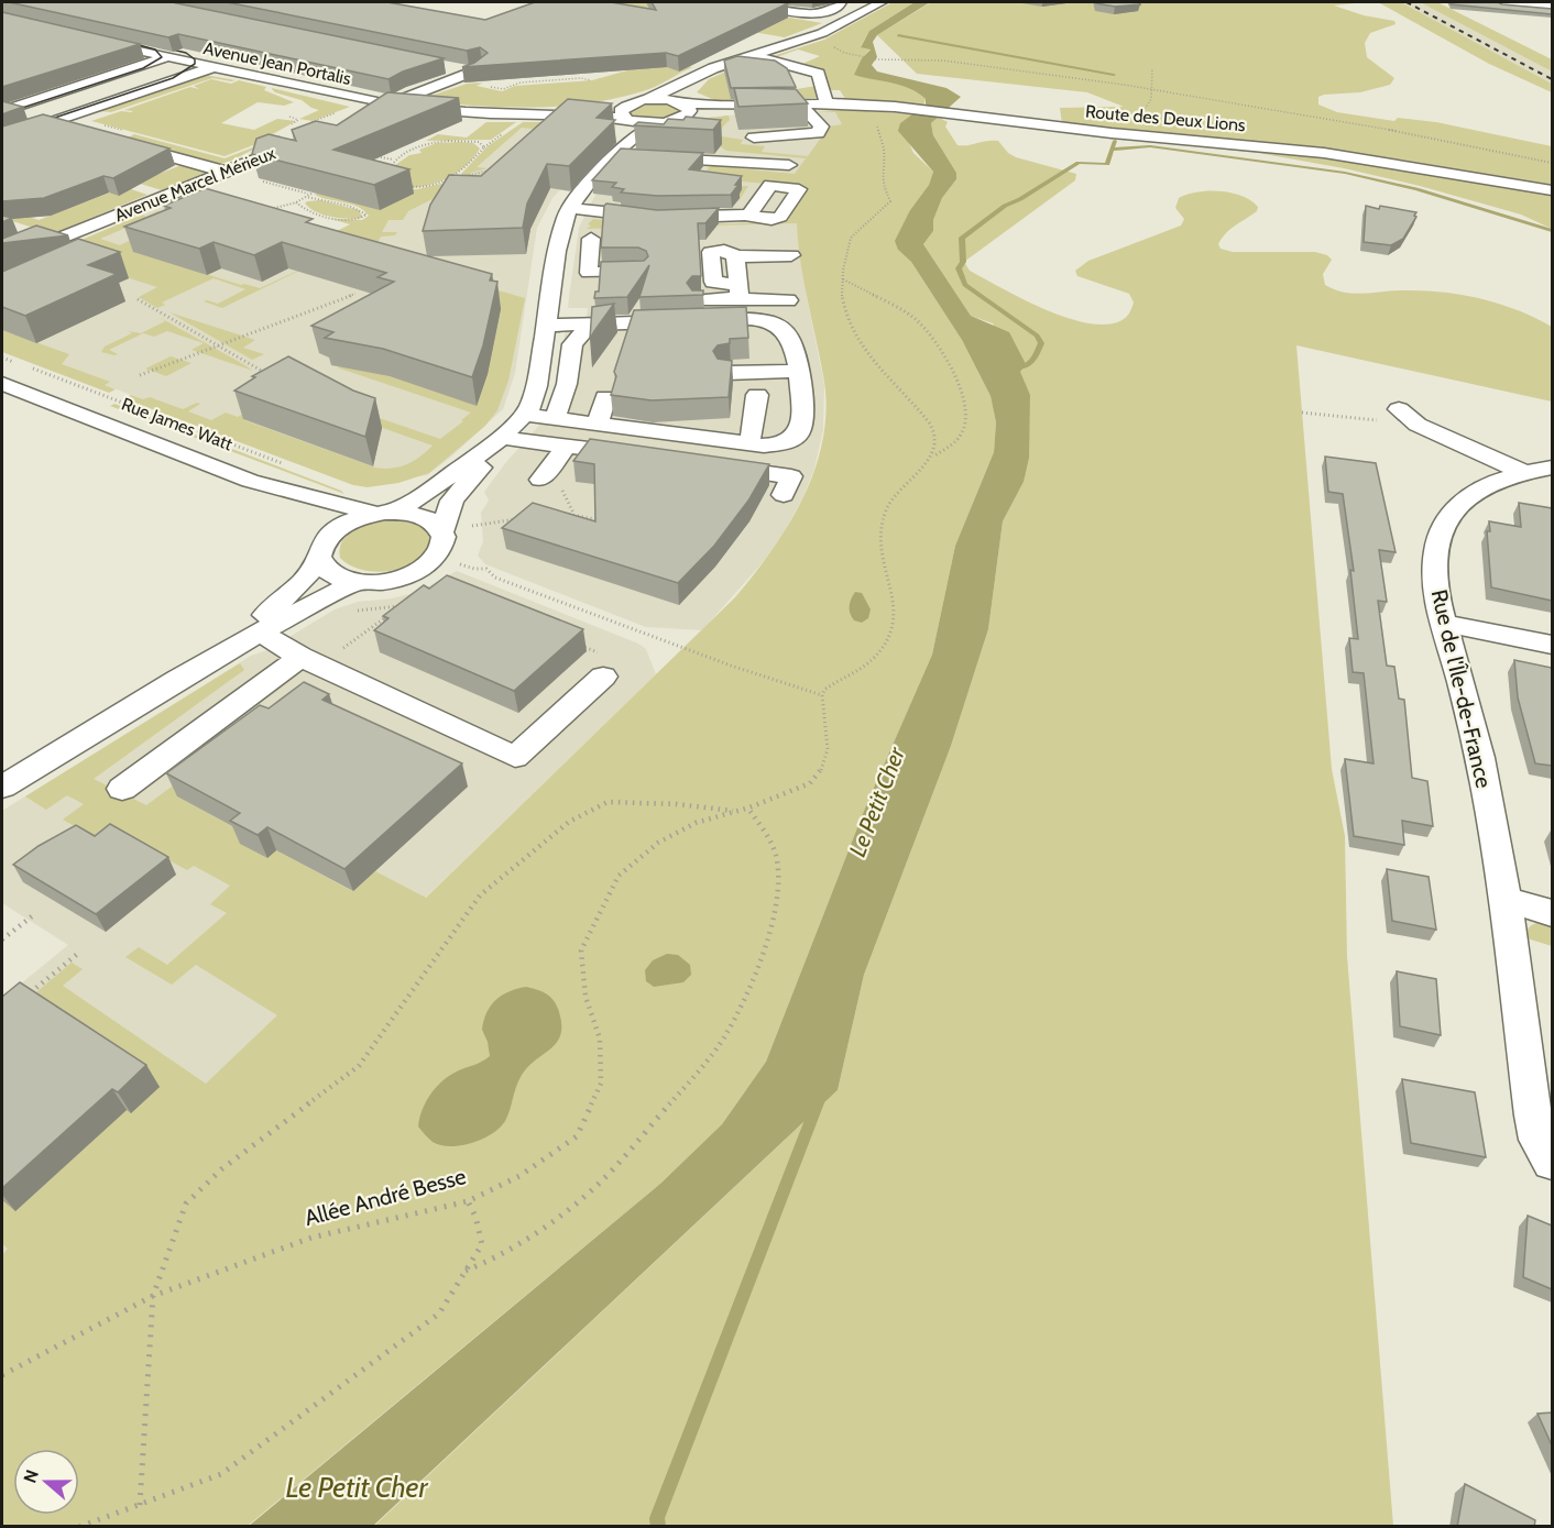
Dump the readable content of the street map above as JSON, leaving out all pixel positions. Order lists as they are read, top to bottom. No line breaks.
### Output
{"streets":{"street":["Avenue Jean Portalis","Route des Deux Lions","Avenue Marcel Mérieux","Rue James Watt","Rue de l'Île-de-France"],"path":["Allée André Besse"]},"water":["Le Petit Cher"],"north":"left"}
